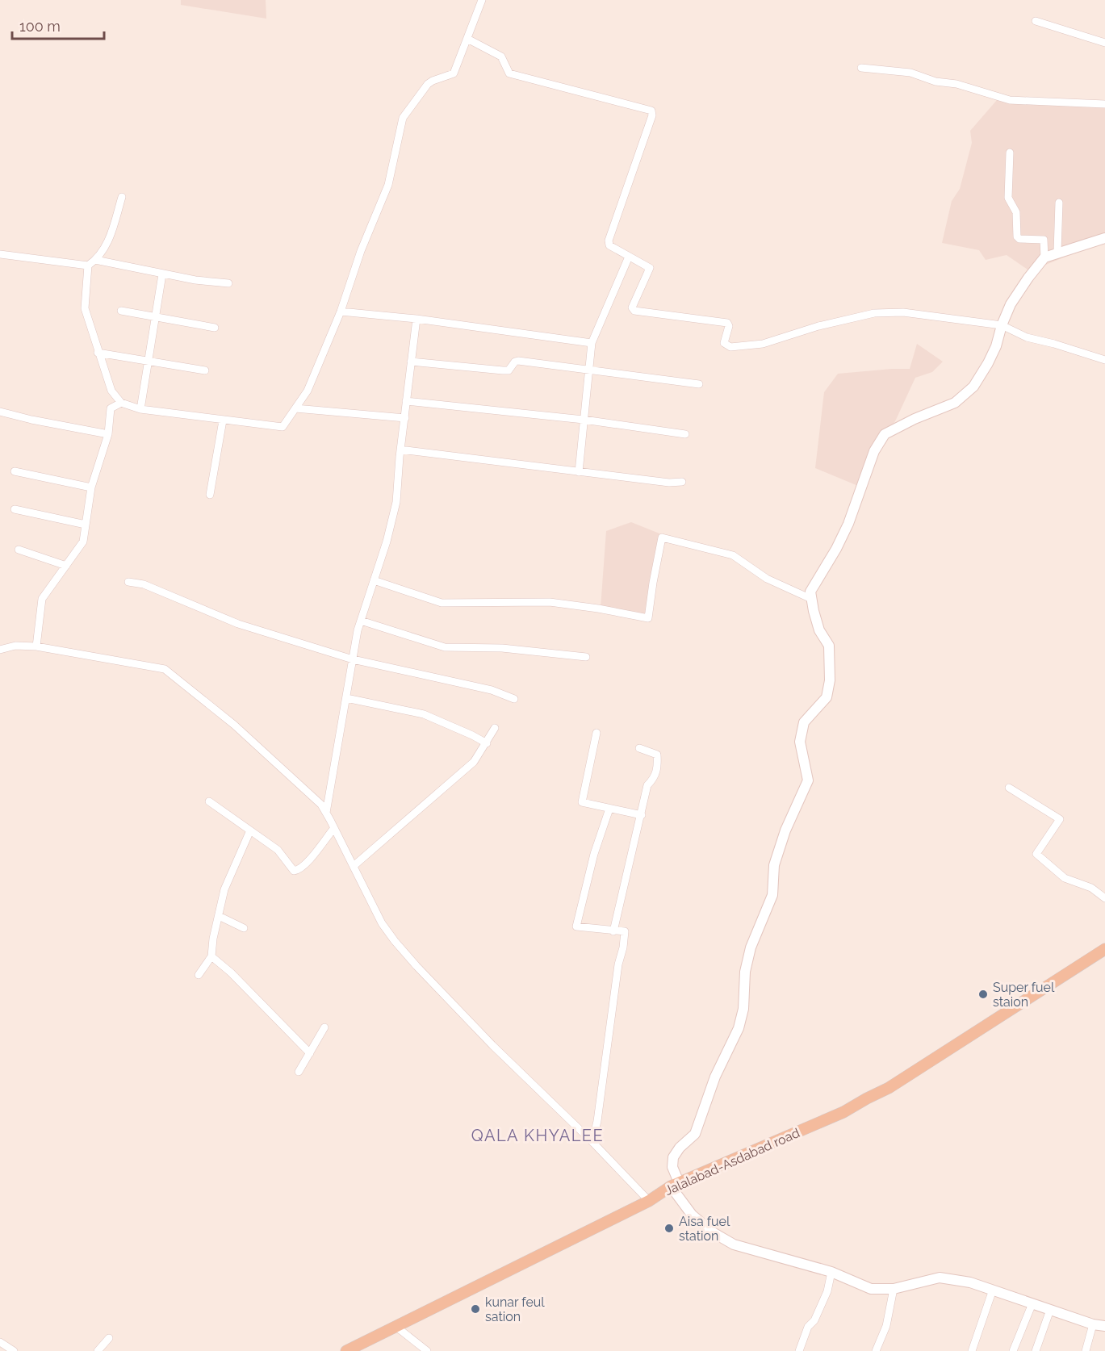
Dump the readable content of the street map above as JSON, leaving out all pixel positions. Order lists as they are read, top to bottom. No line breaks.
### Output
{"streets":{"main road":["Jalalabad-Asdabad road"]},"districts":["QALA KHYALEE"],"places":["Super fuel staion","Aisa fuel station","kunar feul sation"],"scale_bar":"100 m"}
